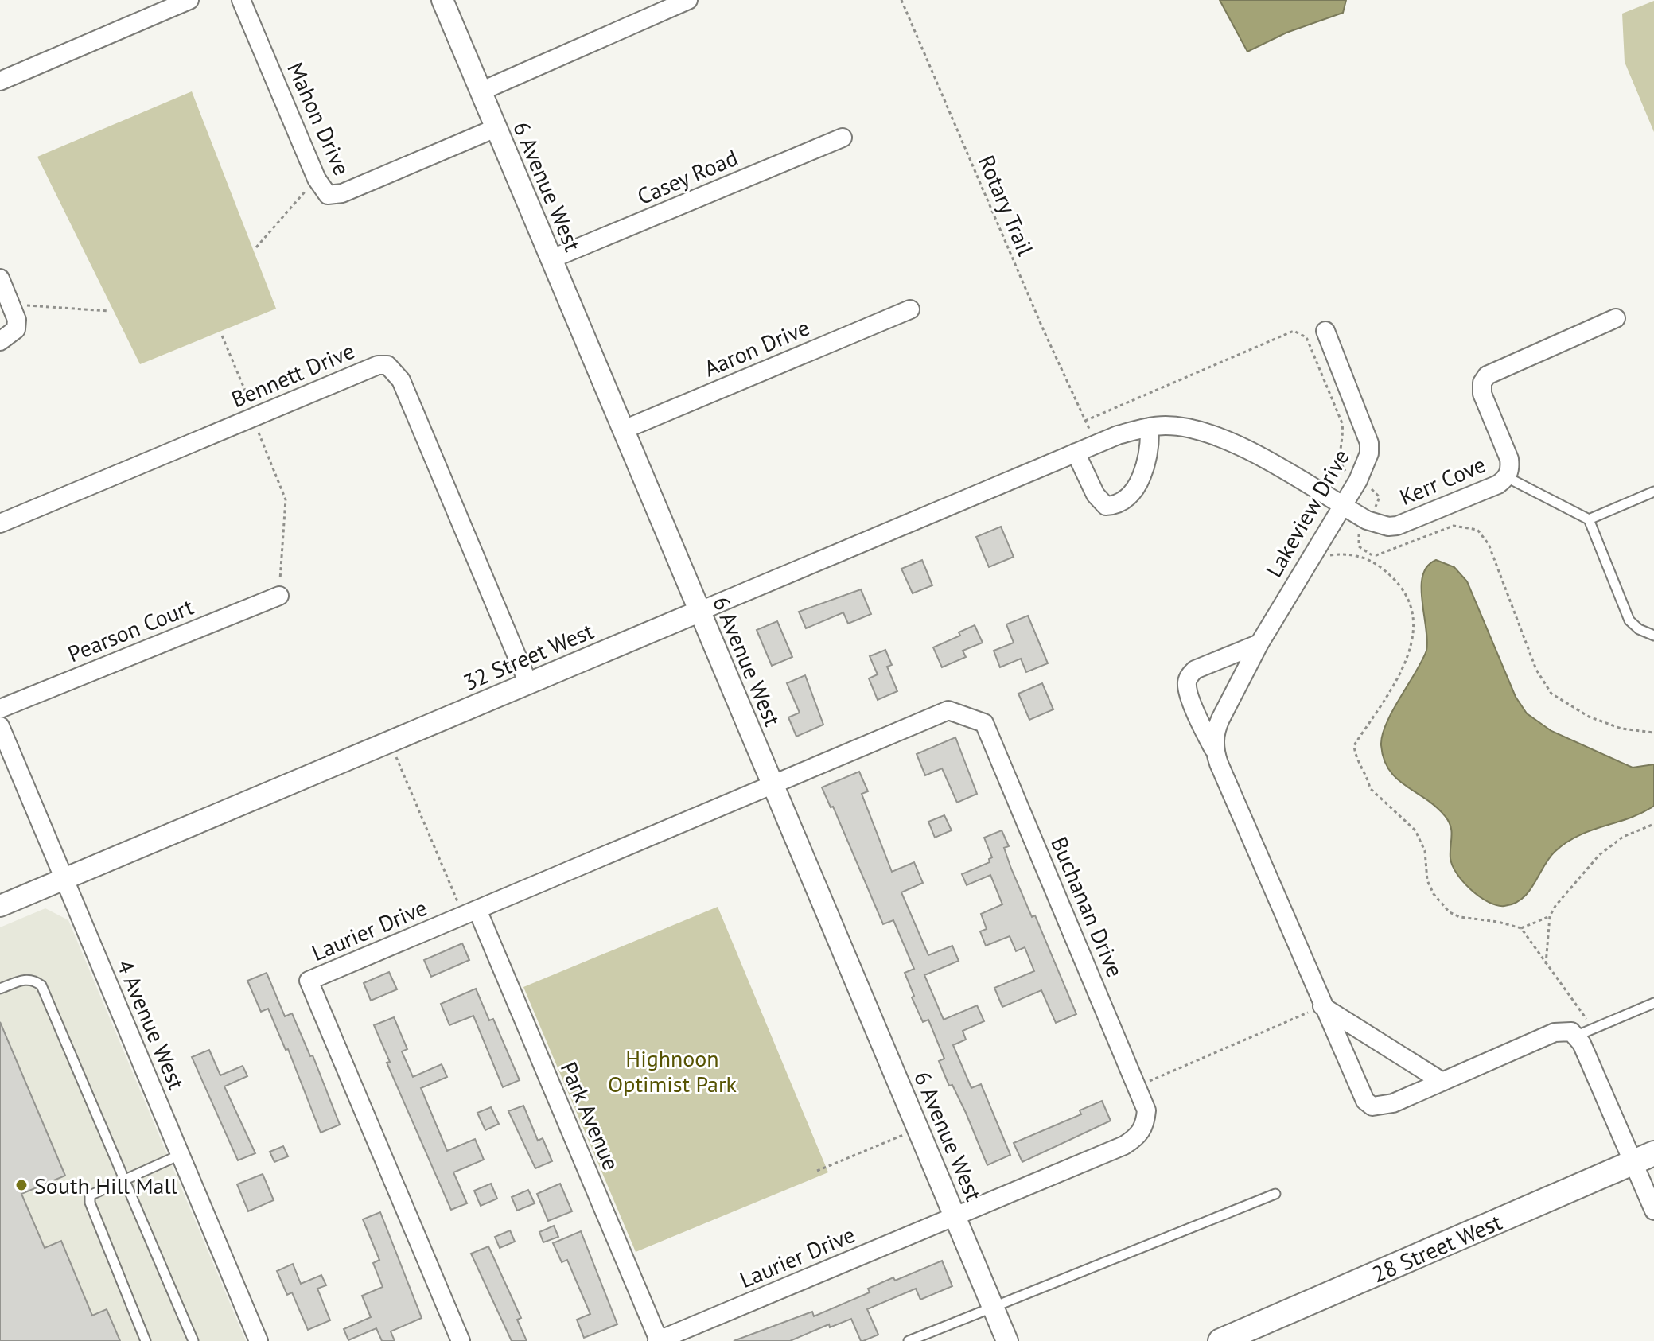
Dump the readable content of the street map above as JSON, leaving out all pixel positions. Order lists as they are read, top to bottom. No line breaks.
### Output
{"streets":{"main road":["28 Street West"],"street":["Mahon Drive","Casey Road","6 Avenue West","Aaron Drive","Bennett Drive","Kerr Cove","Lakeview Drive","Pearson Court","32 Street West","Buchanan Drive","Laurier Drive","4 Avenue West","Park Avenue"],"path":["Rotary Trail"]},"crossings":[["Mahon Drive","6 Avenue West"],["Casey Road","6 Avenue West"],["6 Avenue West","Aaron Drive"],["6 Avenue West","32 Street West"],["6 Avenue West","Buchanan Drive"],["6 Avenue West","Laurier Drive"],["Bennett Drive","32 Street West"],["Kerr Cove","Lakeview Drive"],["Kerr Cove","32 Street West"],["Lakeview Drive","32 Street West"],["32 Street West","4 Avenue West"],["Buchanan Drive","Laurier Drive"],["Laurier Drive","Park Avenue"]],"parks":["Highnoon Optimist Park"],"places":["South Hill Mall"]}
